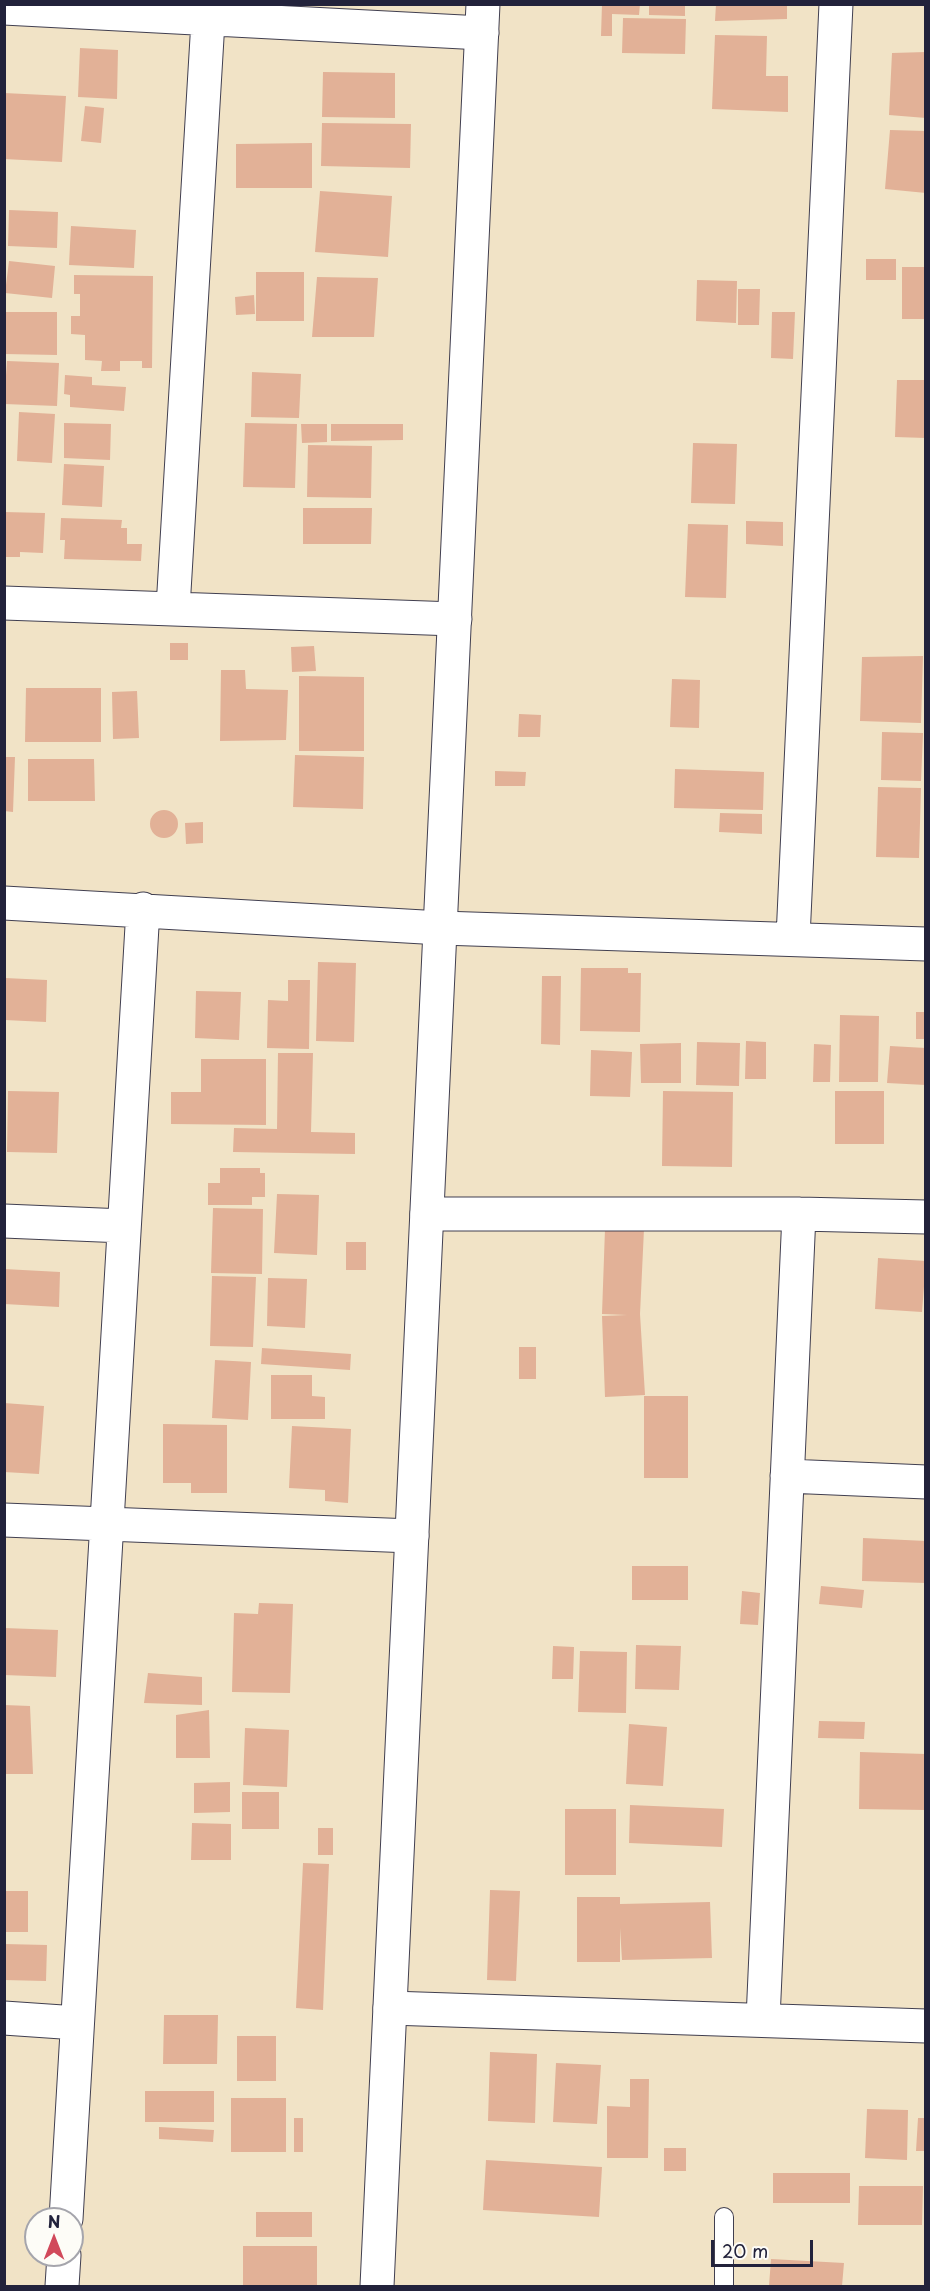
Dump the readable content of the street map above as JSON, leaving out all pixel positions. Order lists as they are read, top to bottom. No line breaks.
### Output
{"scale_bar":"20 m","north":"top"}
